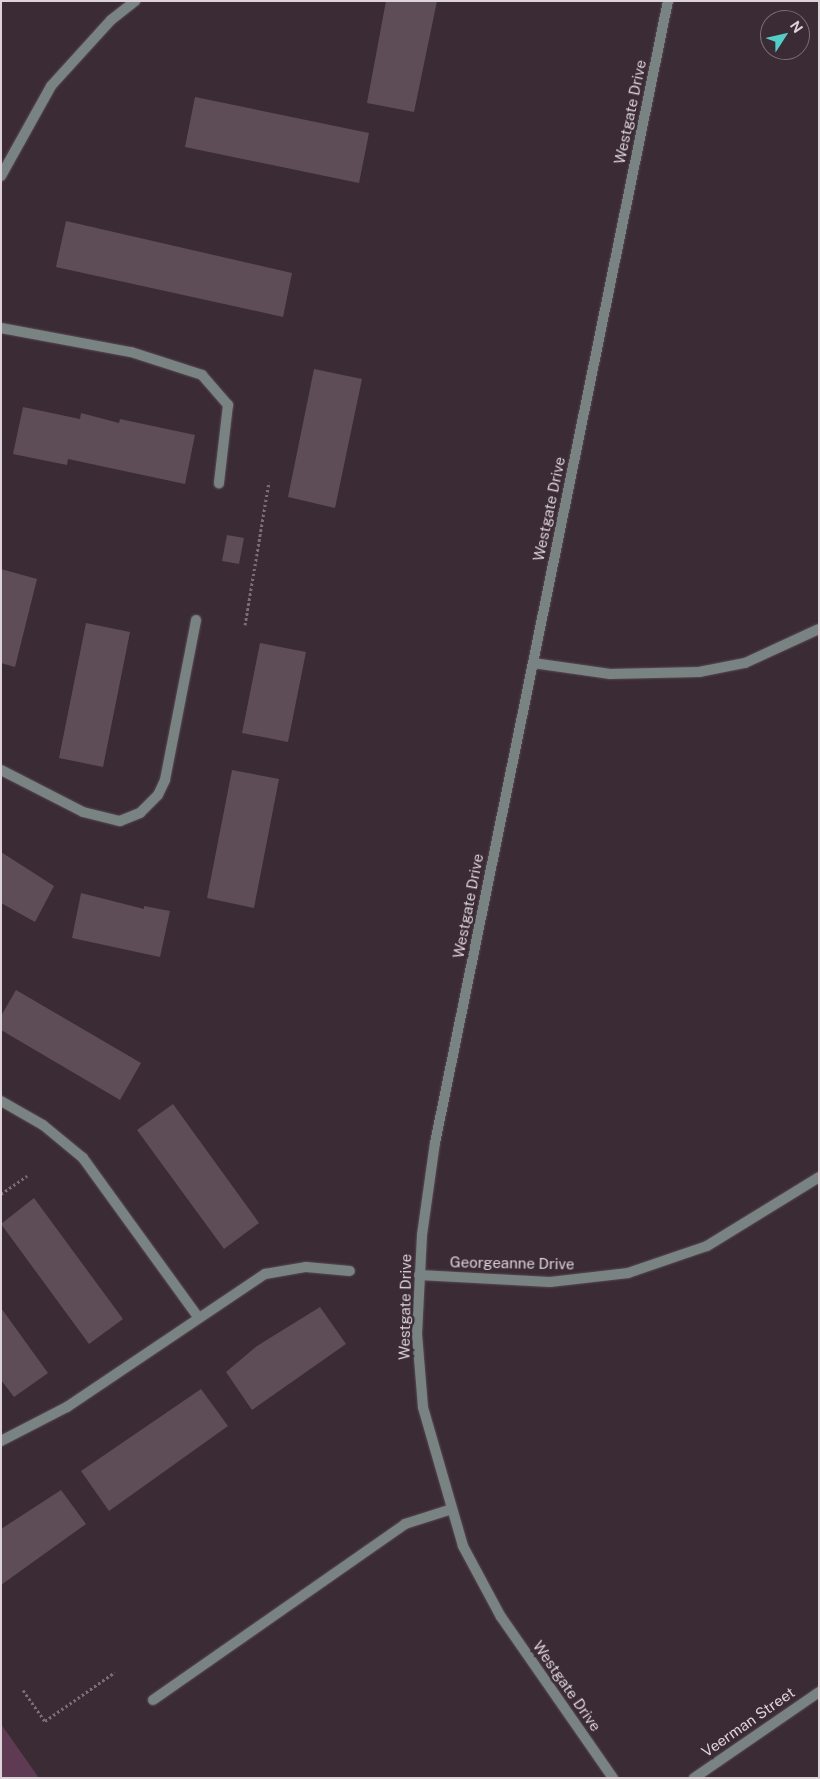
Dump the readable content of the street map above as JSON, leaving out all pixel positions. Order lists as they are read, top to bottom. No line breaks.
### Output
{"streets":{"street":["Westgate Drive","Georgeanne Drive","Veerman Street"]},"crossings":[["Westgate Drive","Georgeanne Drive"]],"north":"top right"}
